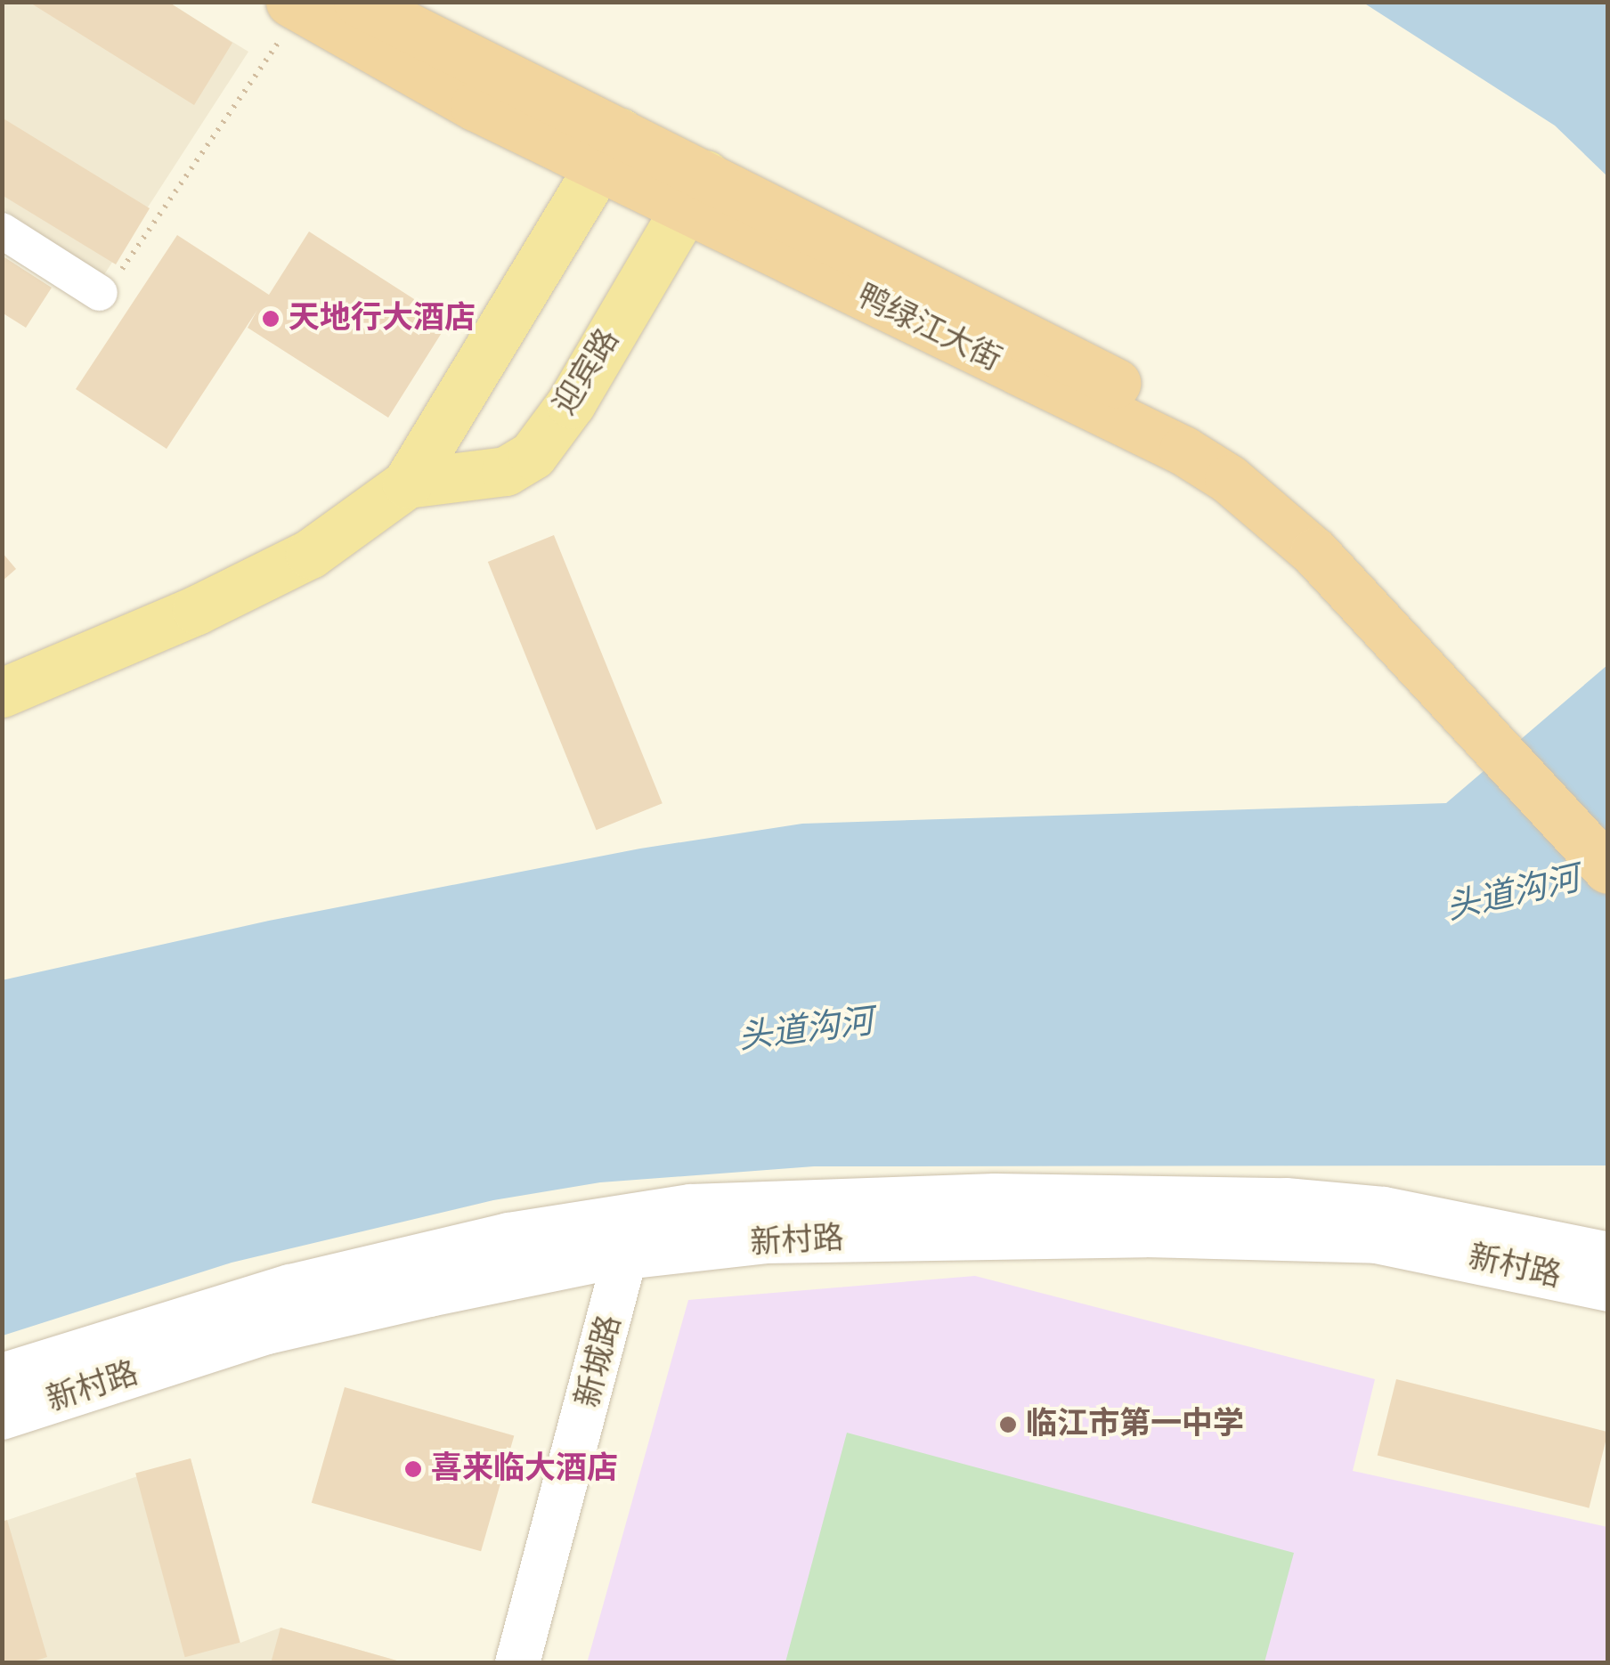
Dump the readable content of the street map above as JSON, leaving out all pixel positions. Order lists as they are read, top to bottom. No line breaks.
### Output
{"streets":{"highway":["鸭绿江大街"],"main road":["迎宾路"],"street":["新村路","新城路"]},"crossings":[["鸭绿江大街","迎宾路"],["新村路","新城路"]],"water":["头道沟河"],"places":["天地行大酒店","临江市第一中学","喜来临大酒店"]}
